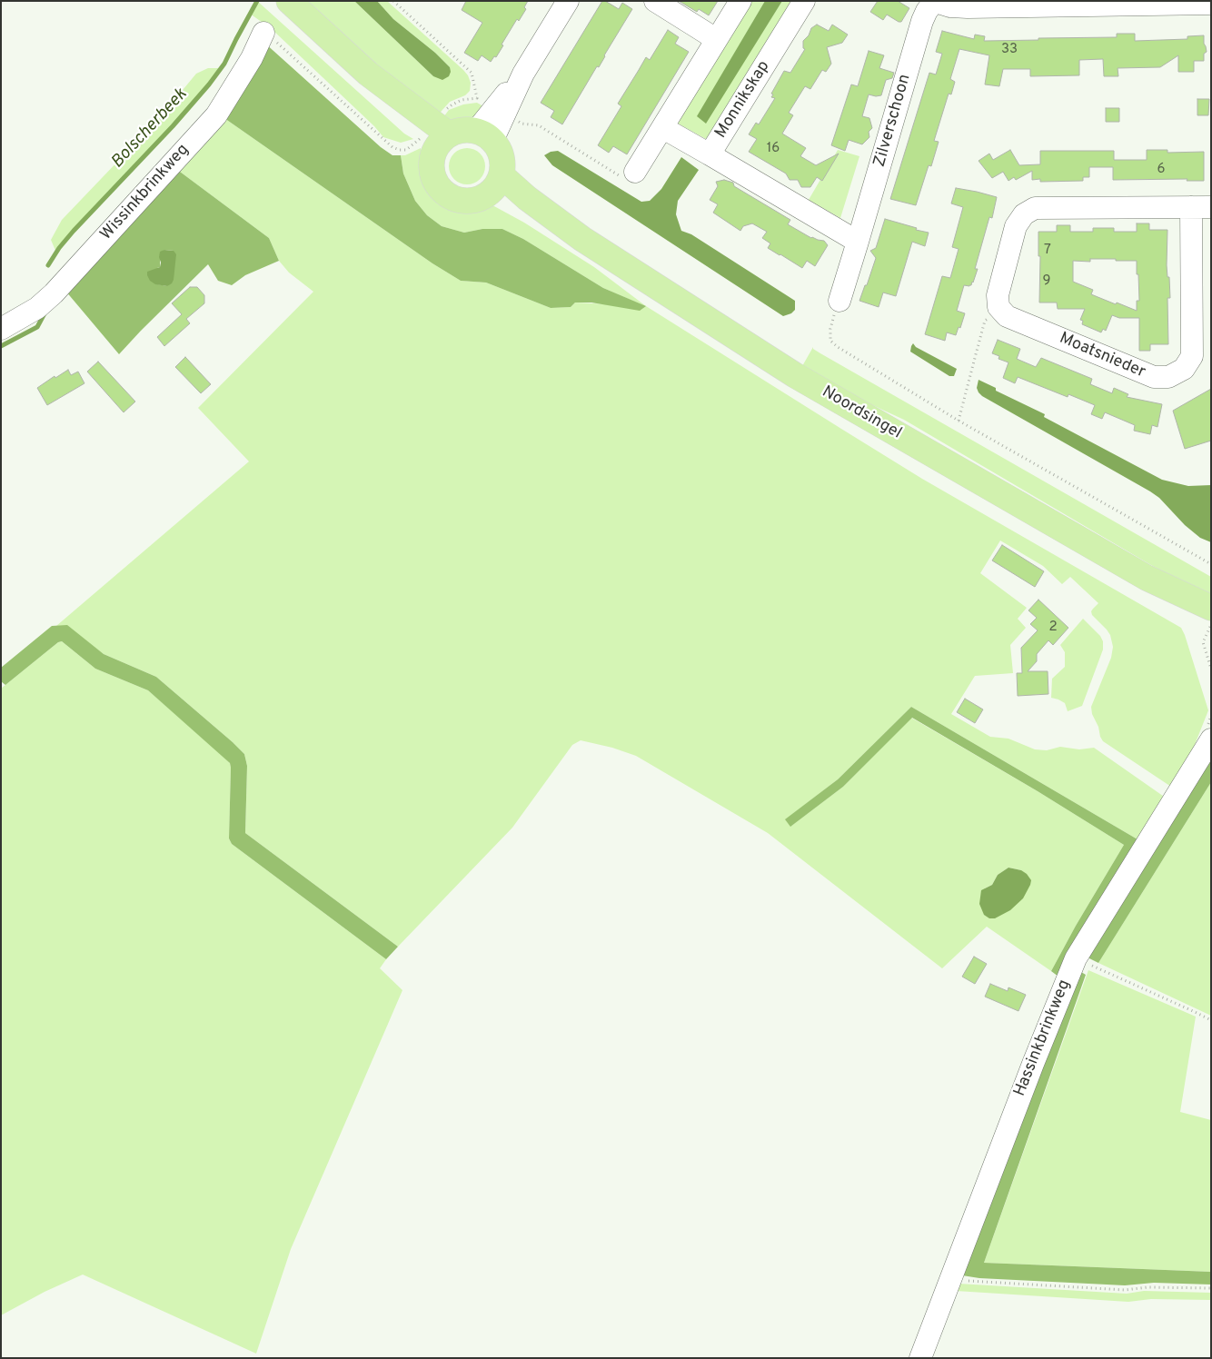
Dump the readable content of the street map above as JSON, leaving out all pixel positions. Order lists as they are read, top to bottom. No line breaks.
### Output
{"streets":{"main road":["Noordsingel"],"street":["Monnikskap","Zilverschoon","Wissinkbrinkweg","Moatsnieder","Hassinkbrinkweg"]},"water":["Bolscherbeek"],"house_numbers":["33","16","6","7","9","2"]}
